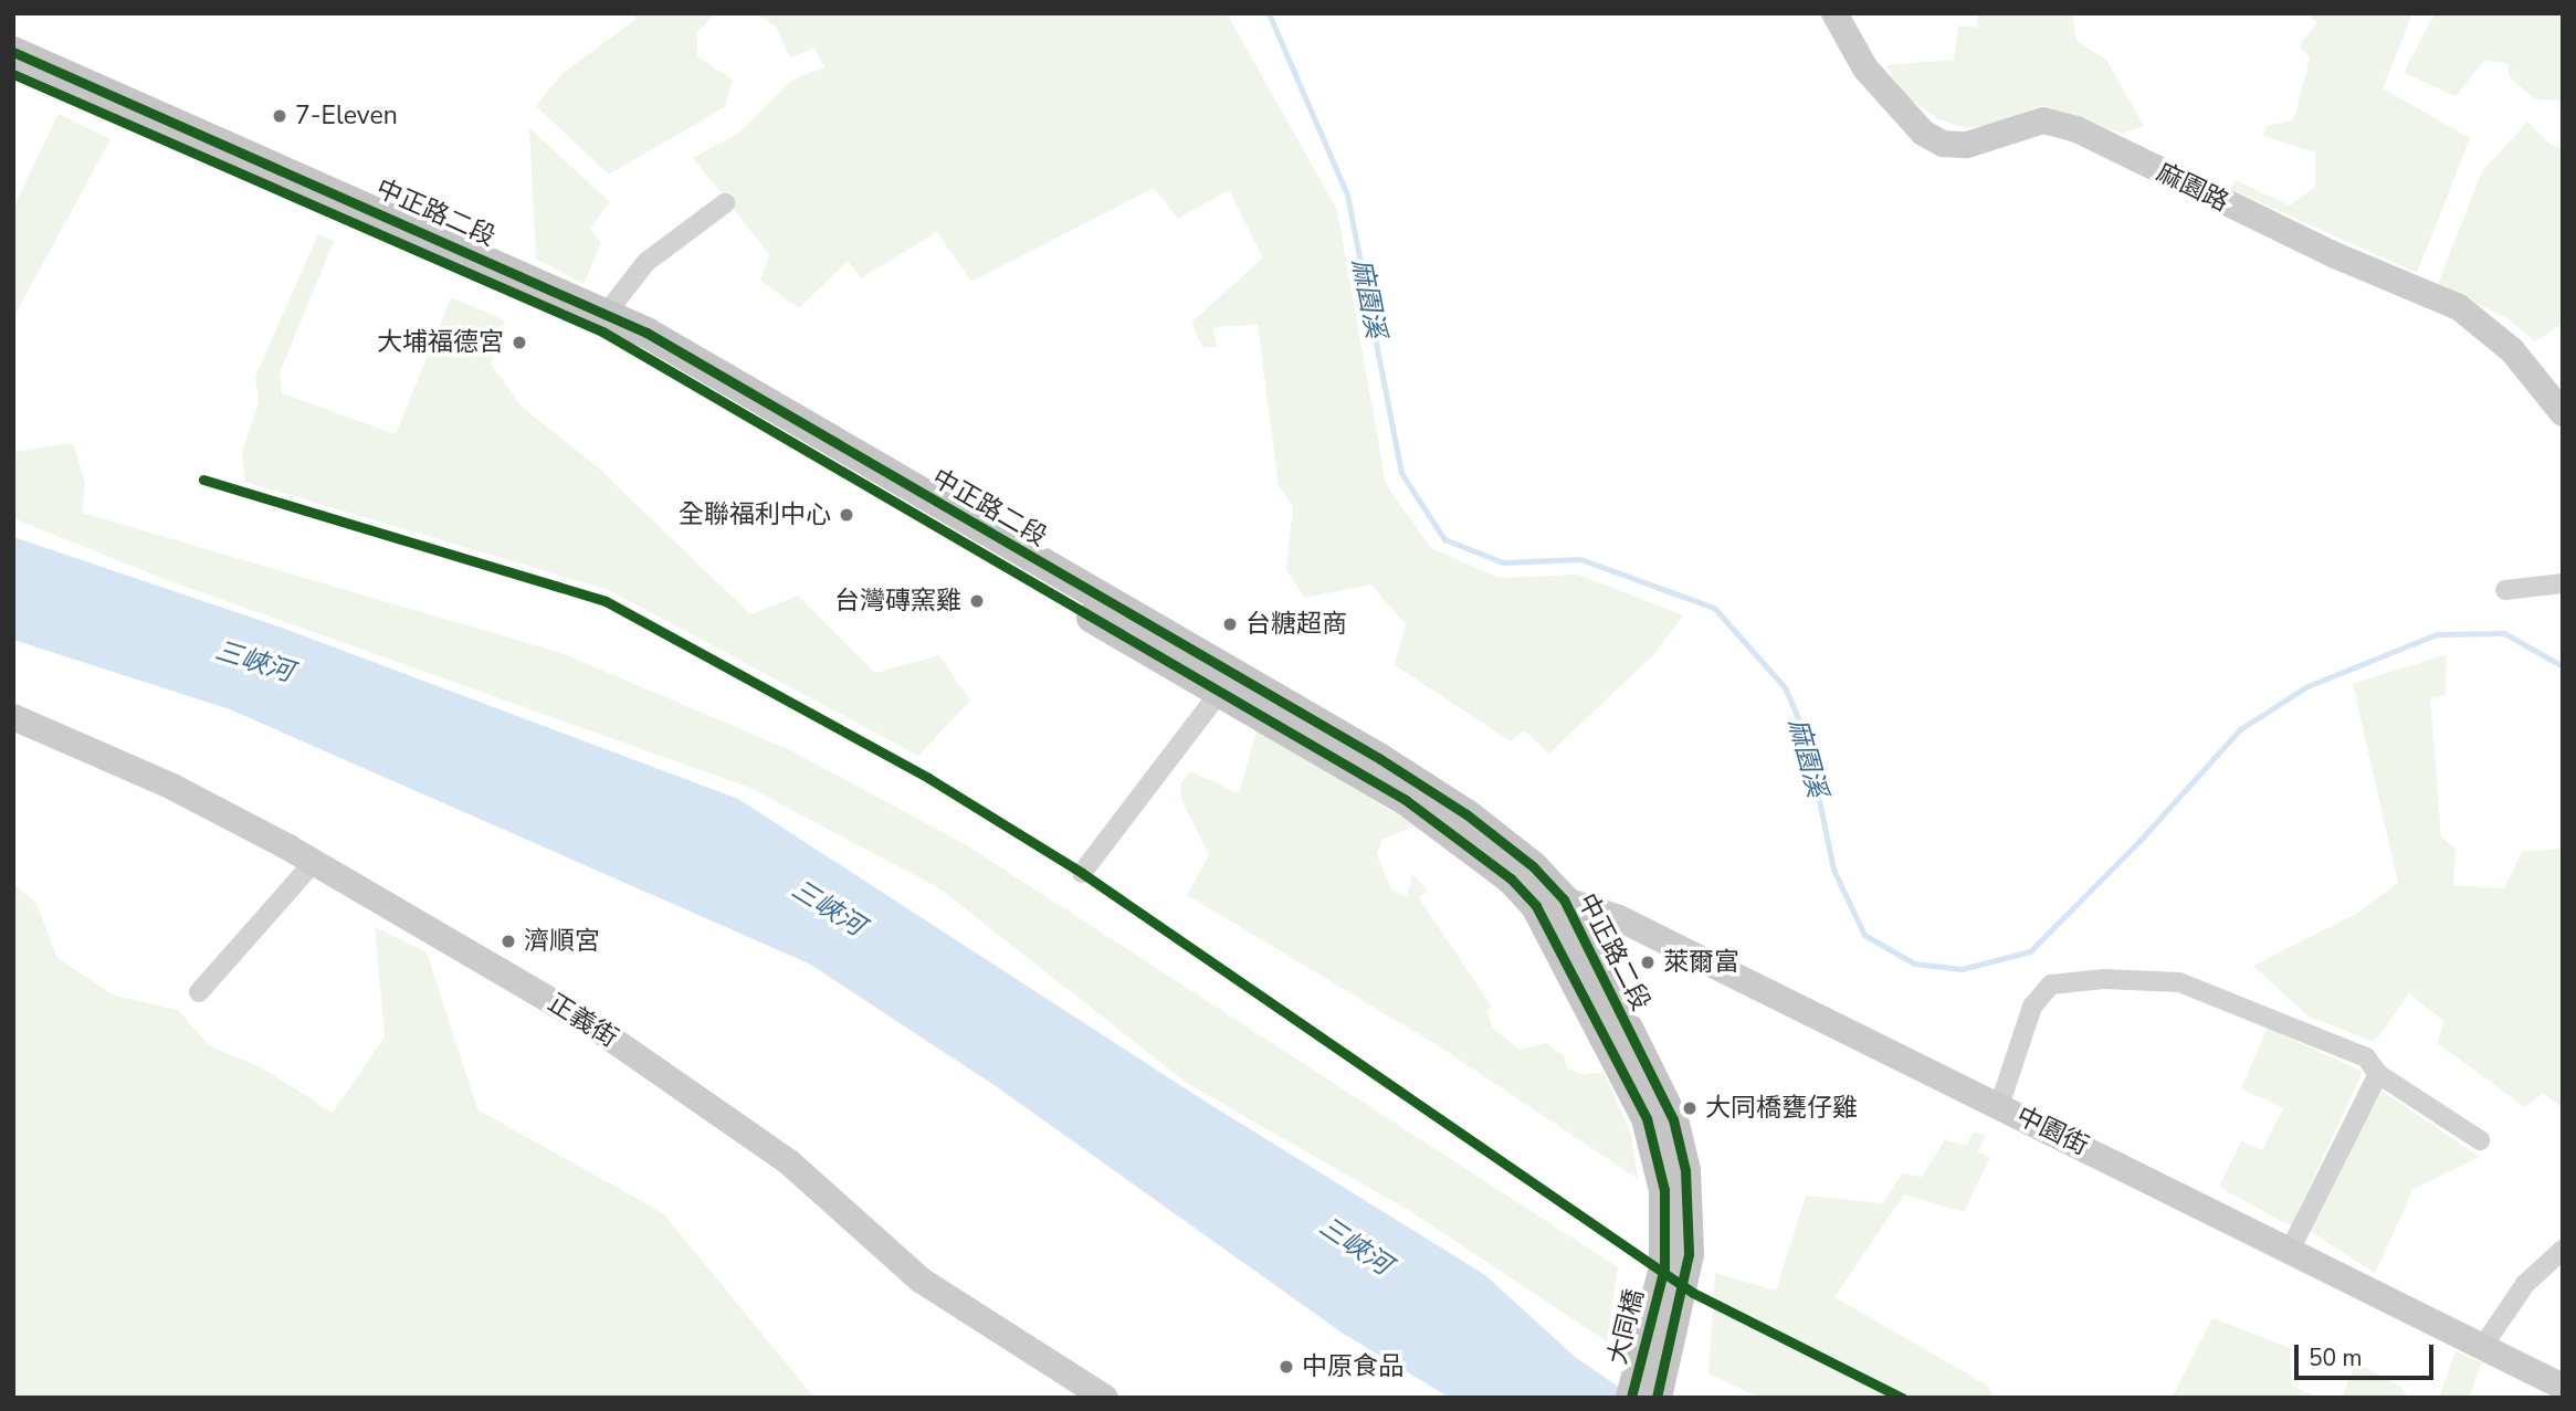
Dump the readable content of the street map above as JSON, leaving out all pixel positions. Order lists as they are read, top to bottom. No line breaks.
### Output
{"streets":{"main road":["中正路二段","大同橋"],"street":["麻園路","正義街","中園街"]},"crossings":[["中正路二段","中園街"],["中正路二段","大同橋"]],"water":["麻園溪","三峽河"],"places":["7-Eleven","大埔福德宮","全聯福利中心","台灣磚窯雞","台糖超商","濟順宮","萊爾富","大同橋甕仔雞","中原食品"],"scale_bar":"50 m"}
